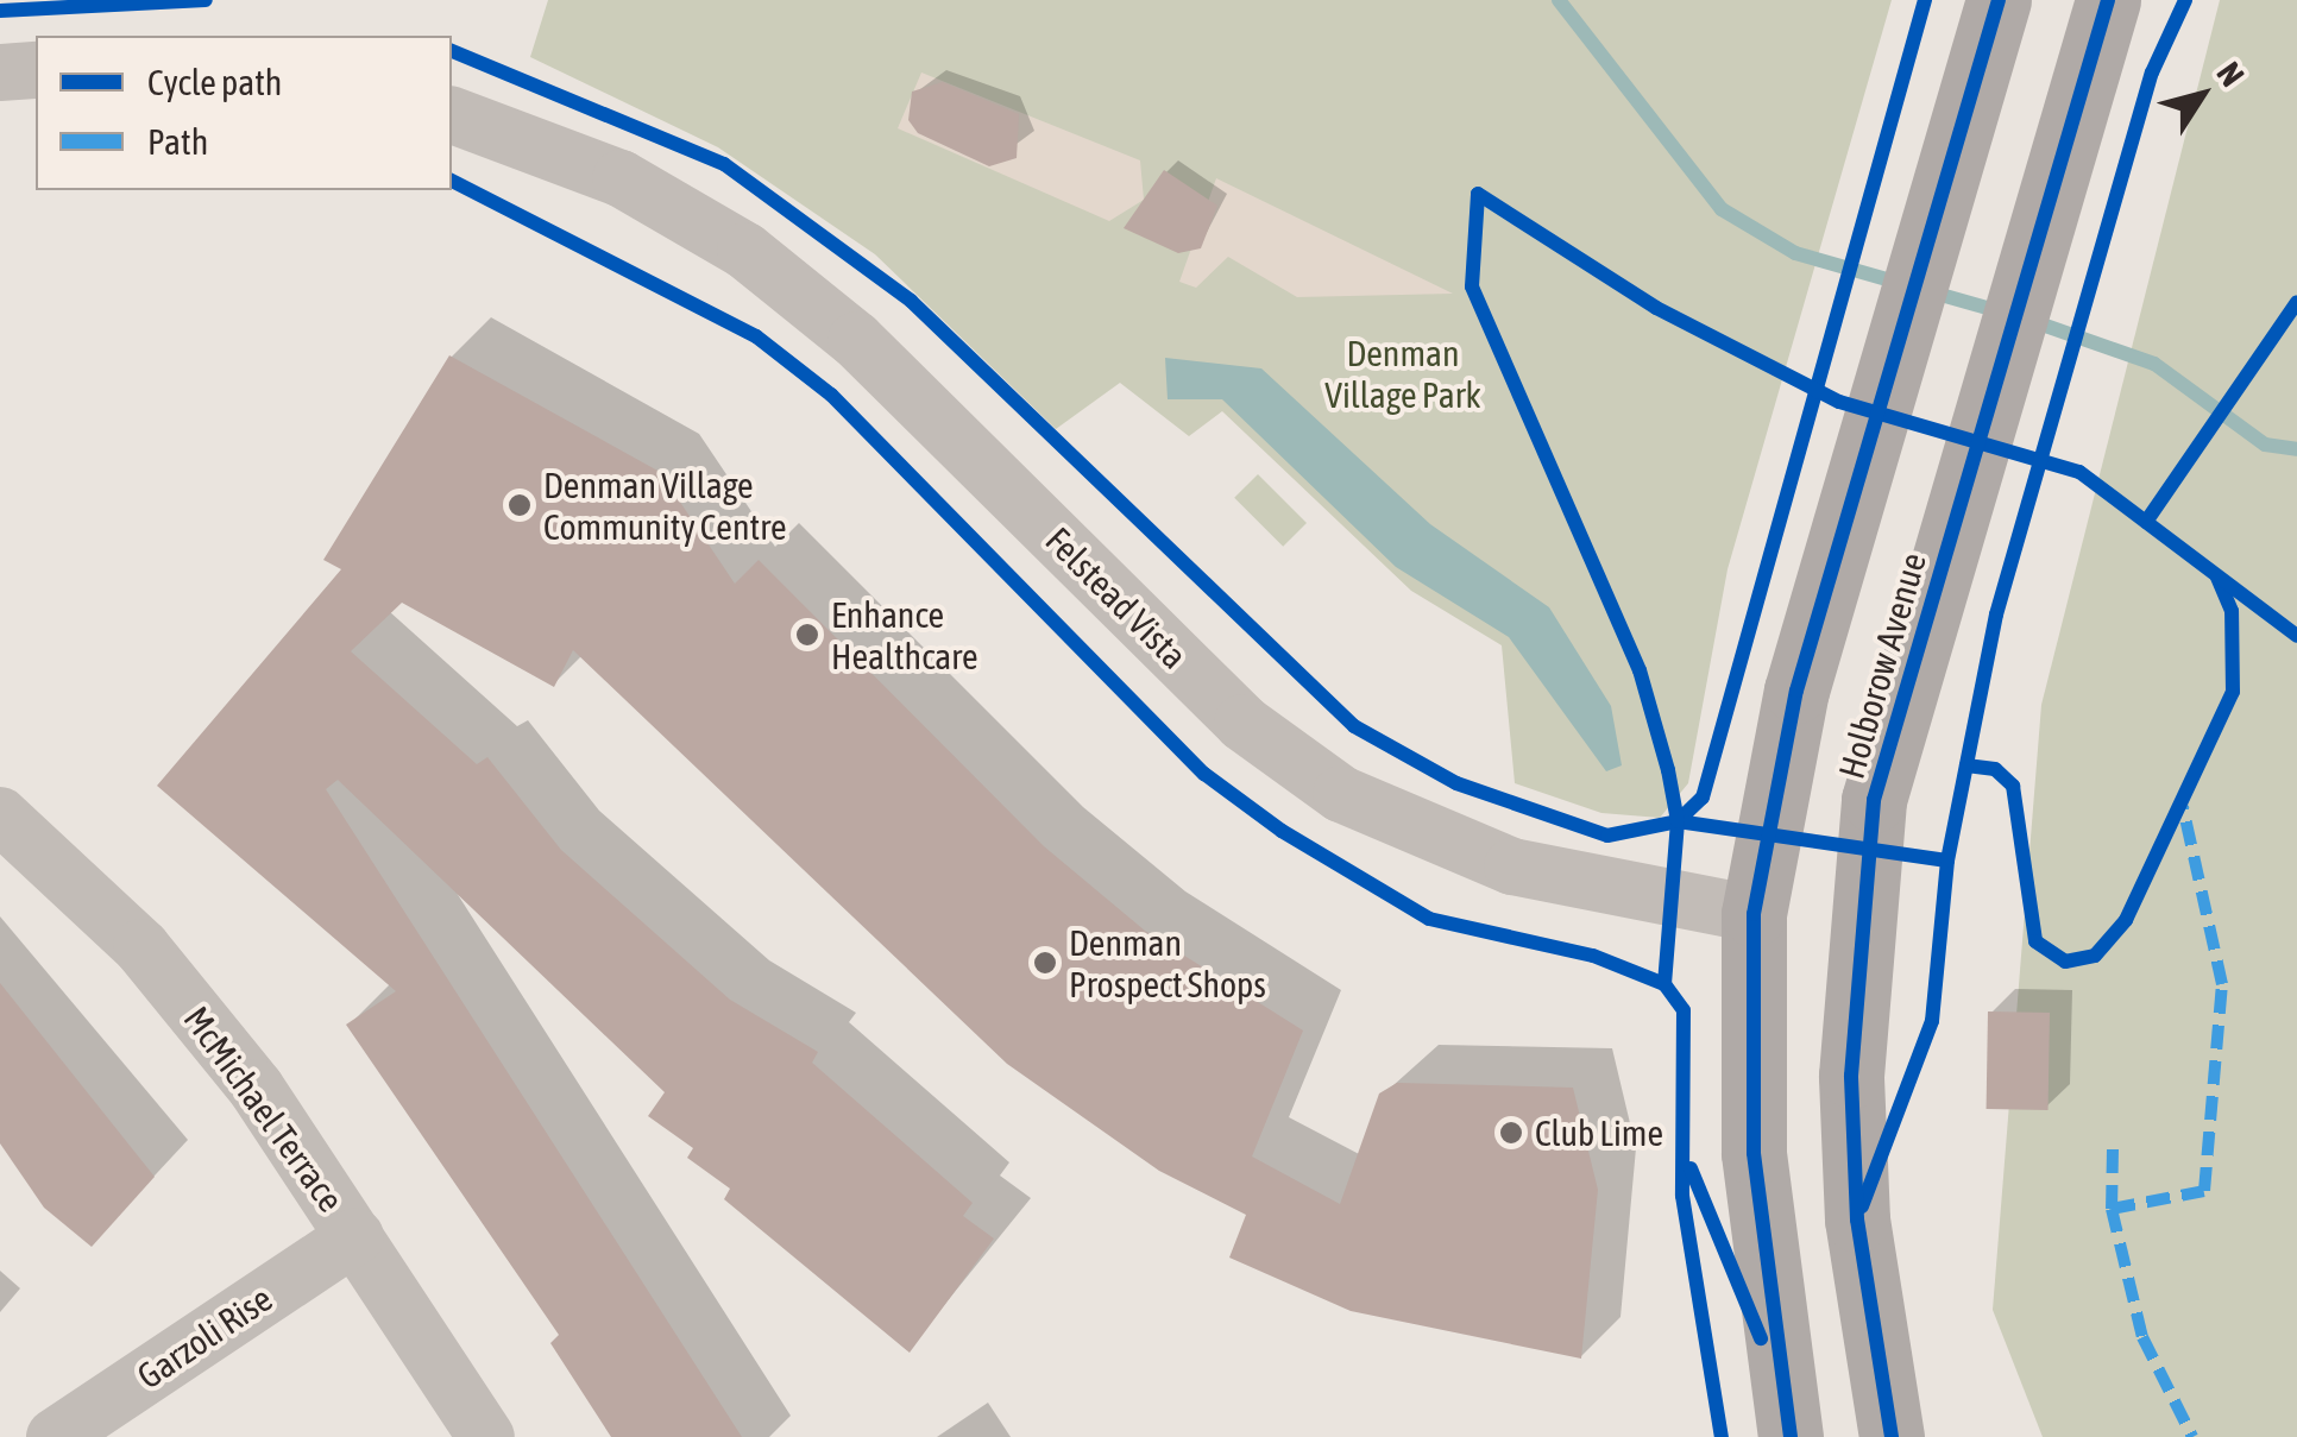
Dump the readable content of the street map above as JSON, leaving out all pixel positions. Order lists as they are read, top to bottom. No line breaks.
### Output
{"streets":{"main road":["Felstead Vista","Holborow Avenue"],"street":["McMichael Terrace","Garzoli Rise"]},"crossings":[["Felstead Vista","Holborow Avenue"],["McMichael Terrace","Garzoli Rise"]],"parks":["Denman Village Park"],"places":["Denman Village Community Centre","Enhance Healthcare","Denman Prospect Shops","Club Lime"],"legend":["Cycle path","Path"],"north":"top right"}
